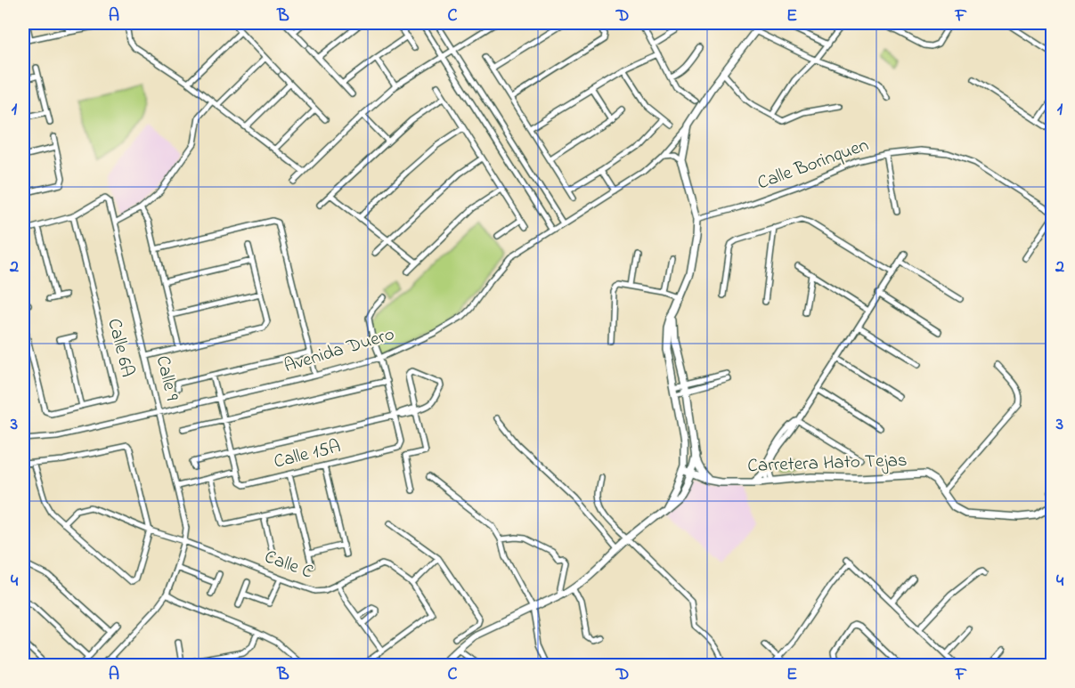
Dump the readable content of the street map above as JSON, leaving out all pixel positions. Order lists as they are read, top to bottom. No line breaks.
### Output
{"streets":{"street":["Calle Borinquen","Calle 6A","Avenida Duero","Calle 9","Calle 15A","Carretera Hato Tejas","Calle C"]},"crossings":[["Calle 6A","Calle 9"],["Avenida Duero","Calle 9"],["Avenida Duero","Calle 15A"],["Calle 9","Calle C"]],"grid":{"columns":["A","B","C","D","E","F"],"rows":["1","2","3","4"]}}
